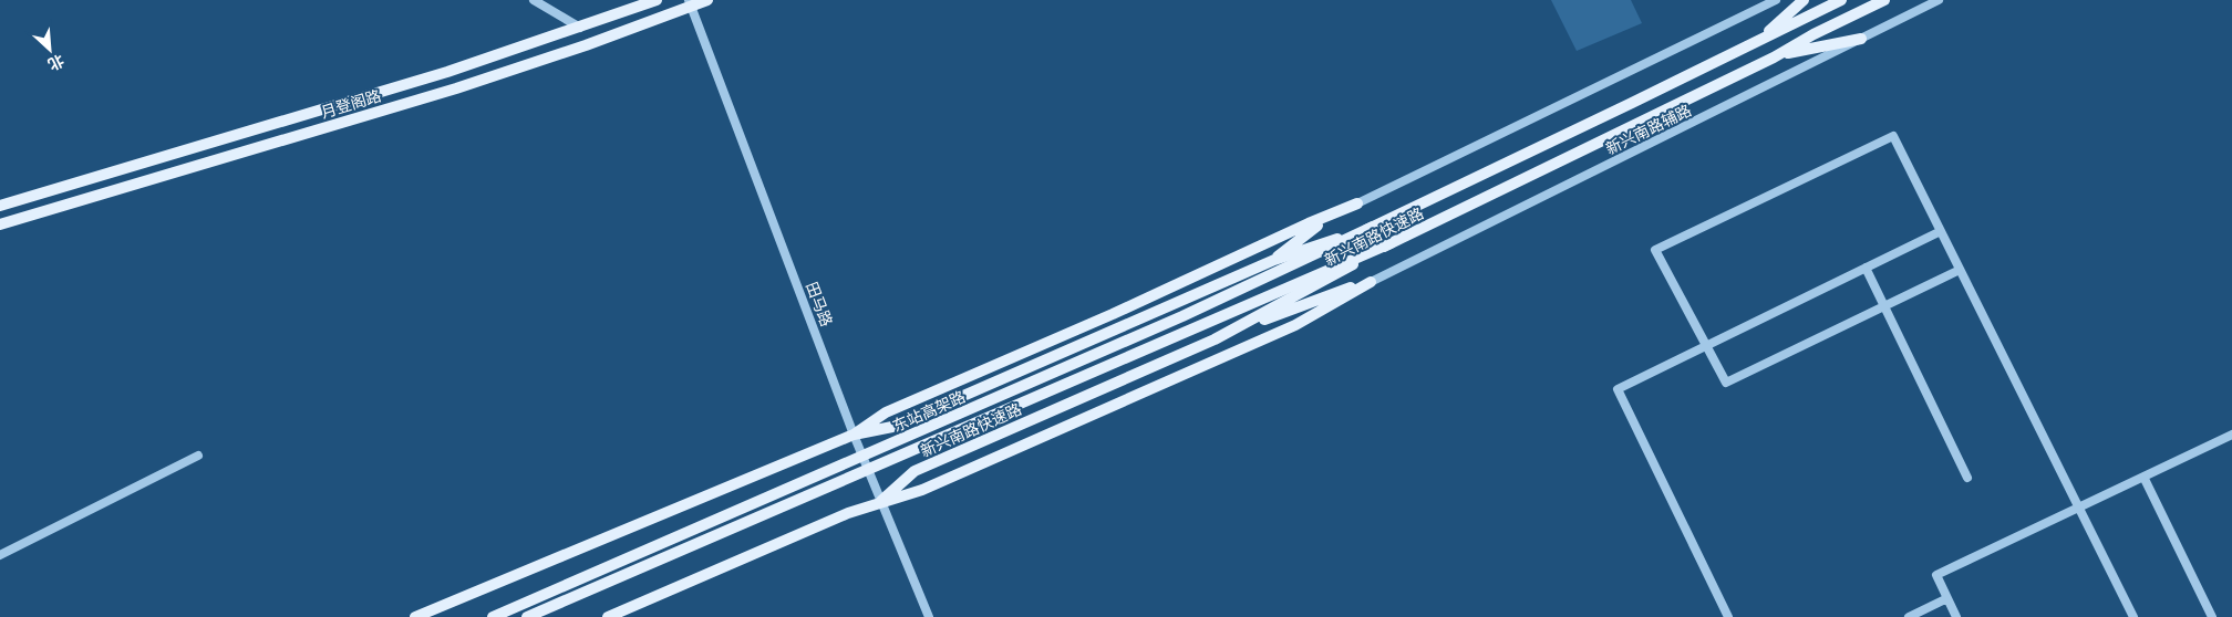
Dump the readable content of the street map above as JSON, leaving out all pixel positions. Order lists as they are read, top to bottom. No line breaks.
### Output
{"streets":{"main road":["月登阁路","新兴南路快速路","东站高架路"],"street":["新兴南路辅路","田马路"]},"crossings":[["月登阁路","田马路"],["新兴南路快速路","田马路"],["新兴南路快速路","东站高架路"]],"north":"bottom right"}
